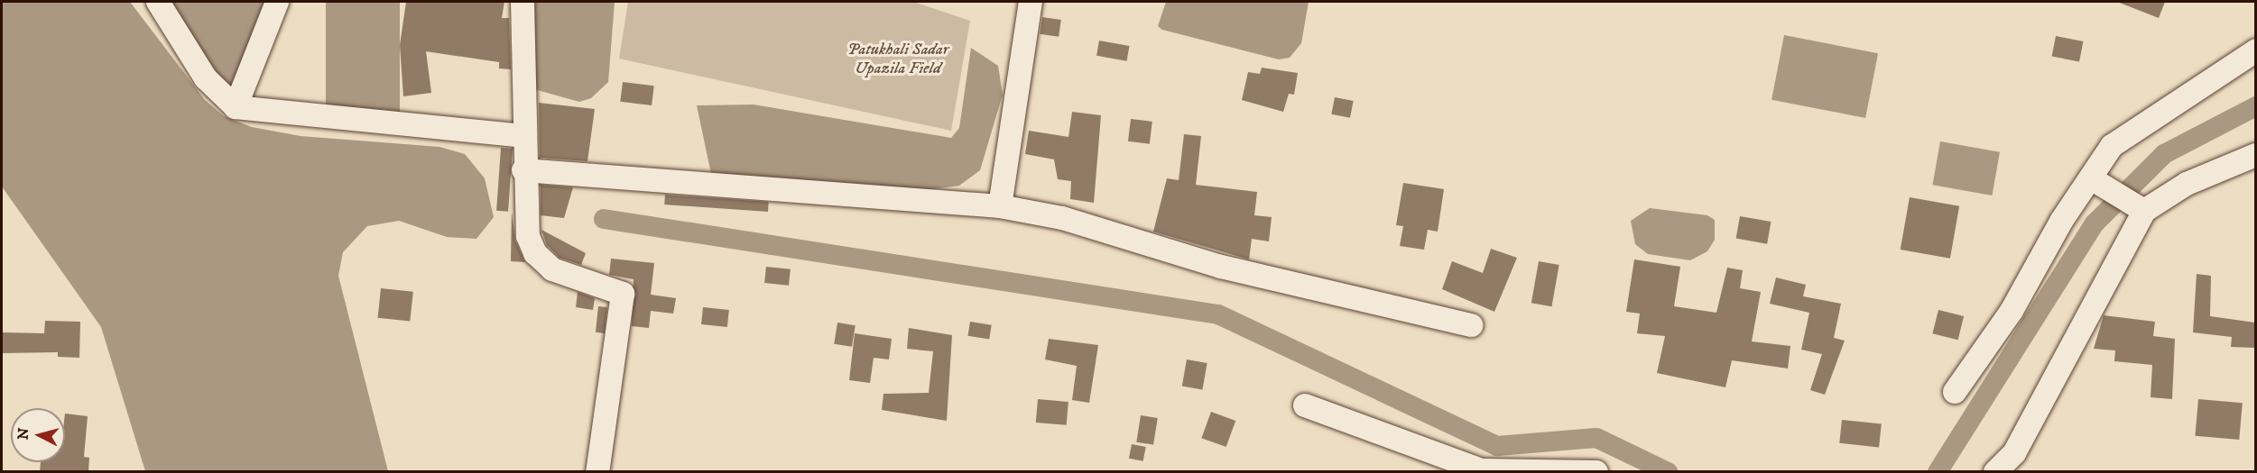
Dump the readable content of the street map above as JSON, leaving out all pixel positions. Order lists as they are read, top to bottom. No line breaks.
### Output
{"parks":["Patukhali Sadar Upazila Field"],"north":"left"}
